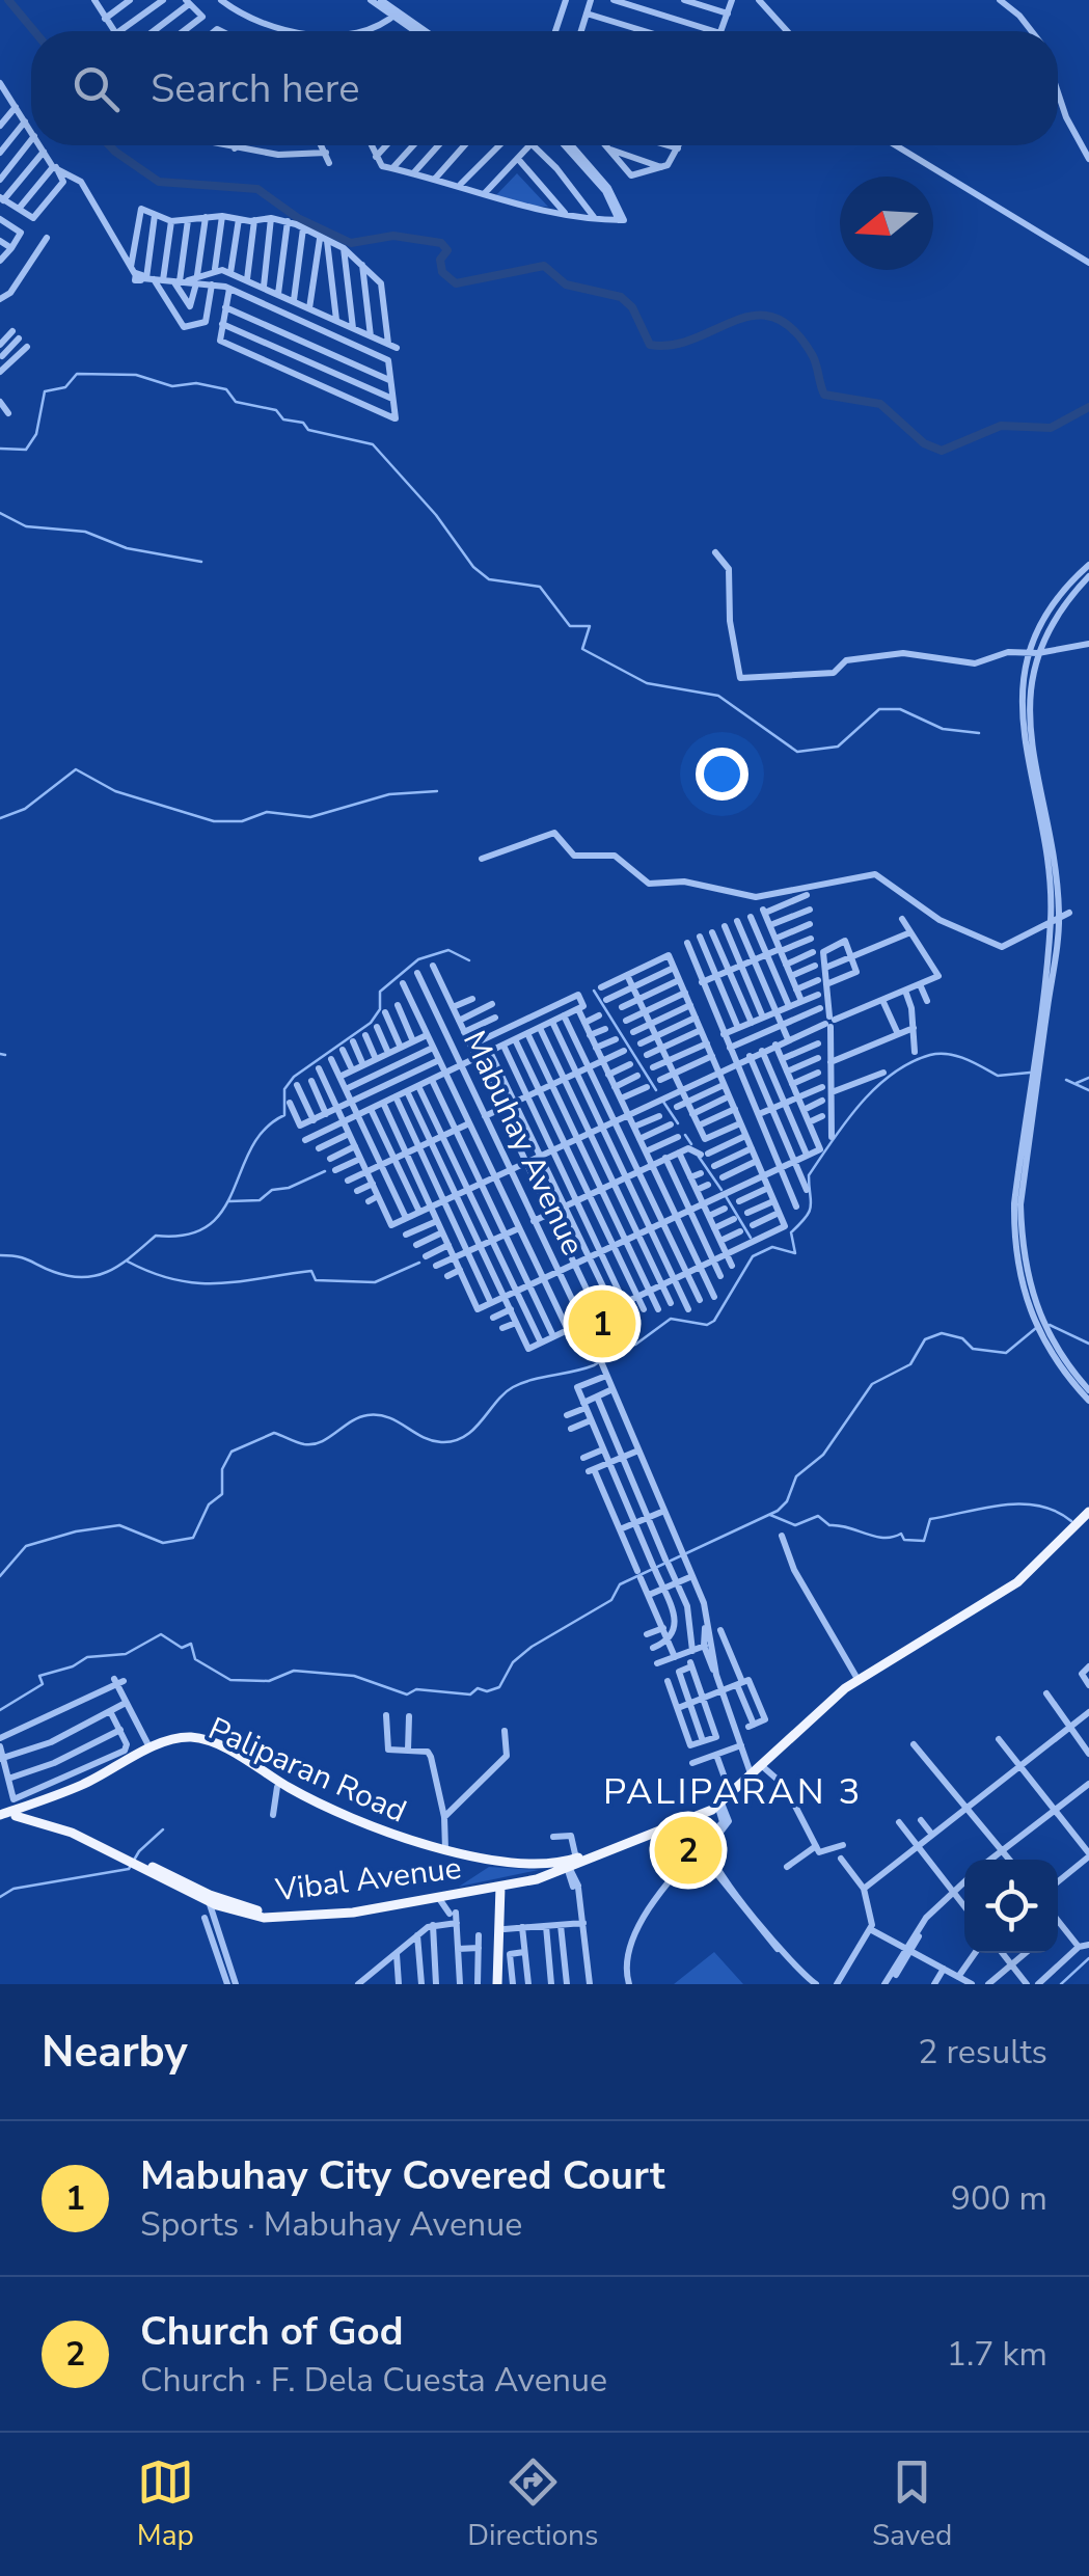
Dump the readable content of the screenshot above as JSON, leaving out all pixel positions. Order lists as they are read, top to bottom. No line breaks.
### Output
{"streets":{"main road":["Paliparan Road","Vibal Avenue"],"street":["Mabuhay Avenue"]},"crossings":[["Paliparan Road","Vibal Avenue"]],"districts":["PALIPARAN 3"],"north":"left","page":{"search":"Search here","pins":["1","2"],"heading":["Nearby","2 results"],"list":[{"mark":"1","name":"Mabuhay City Covered Court","note":"Sports · Mabuhay Avenue","value":"900 m"},{"mark":"2","name":"Church of God","note":"Church · F. Dela Cuesta Avenue","value":"1.7 km"}],"nav":["Map","Directions","Saved"]}}
